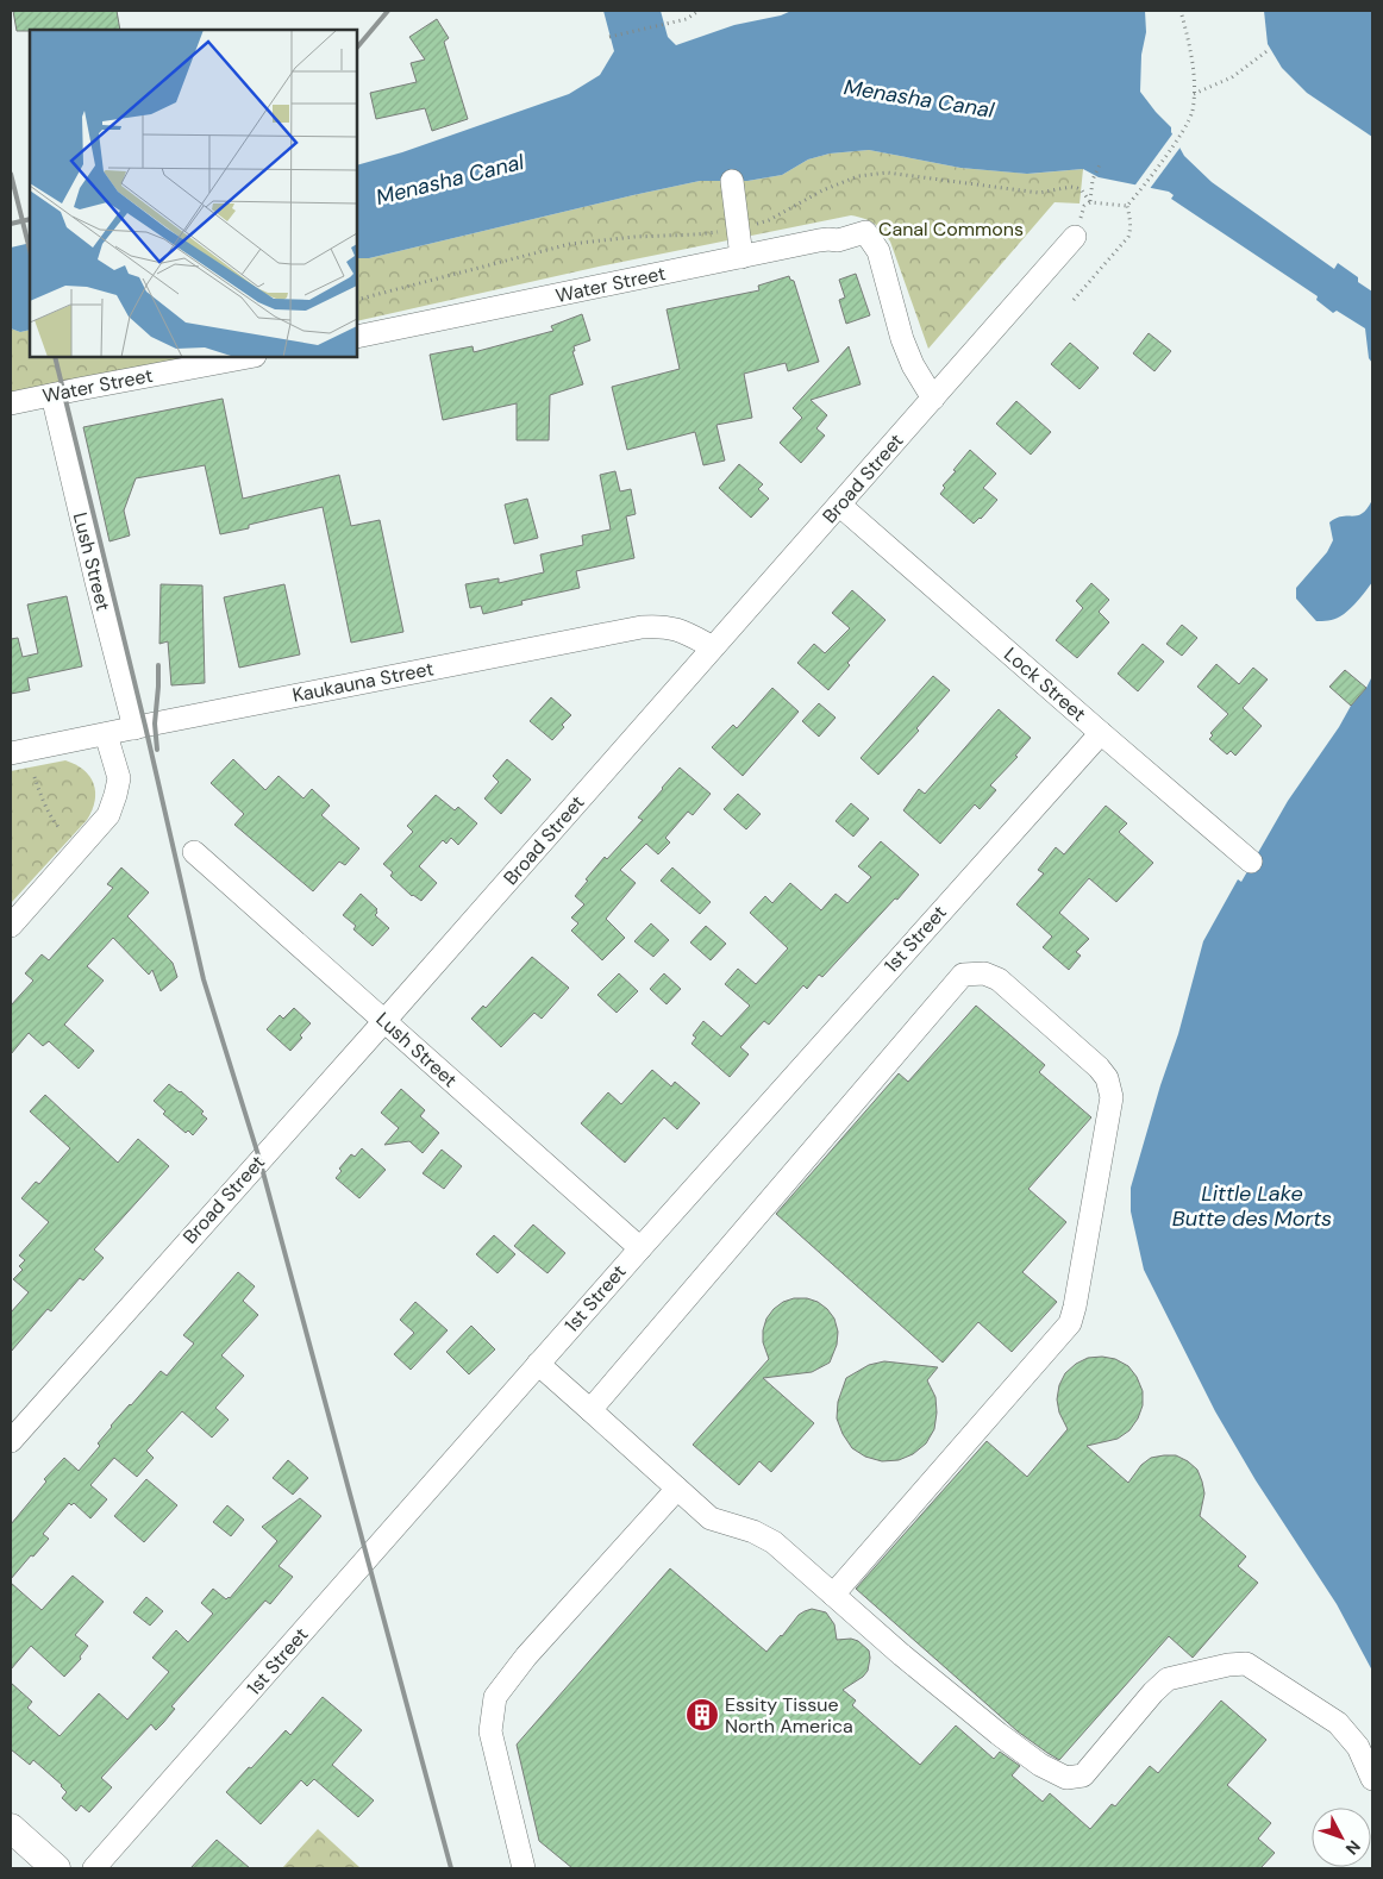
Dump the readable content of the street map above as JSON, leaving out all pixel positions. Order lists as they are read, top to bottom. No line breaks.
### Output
{"streets":{"street":["Water Street","Broad Street","Lush Street","Kaukauna Street","Lock Street","1st Street"]},"crossings":[["Water Street","Broad Street"],["Water Street","Lush Street"],["Broad Street","Lush Street"],["Broad Street","Kaukauna Street"],["Broad Street","Lock Street"],["Lush Street","Kaukauna Street"],["Lush Street","1st Street"],["Lock Street","1st Street"]],"water":["Menasha Canal","Little Lake Butte des Morts"],"parks":["Canal Commons"],"places":{"building":["Essity Tissue North America"]},"north":"bottom right"}
